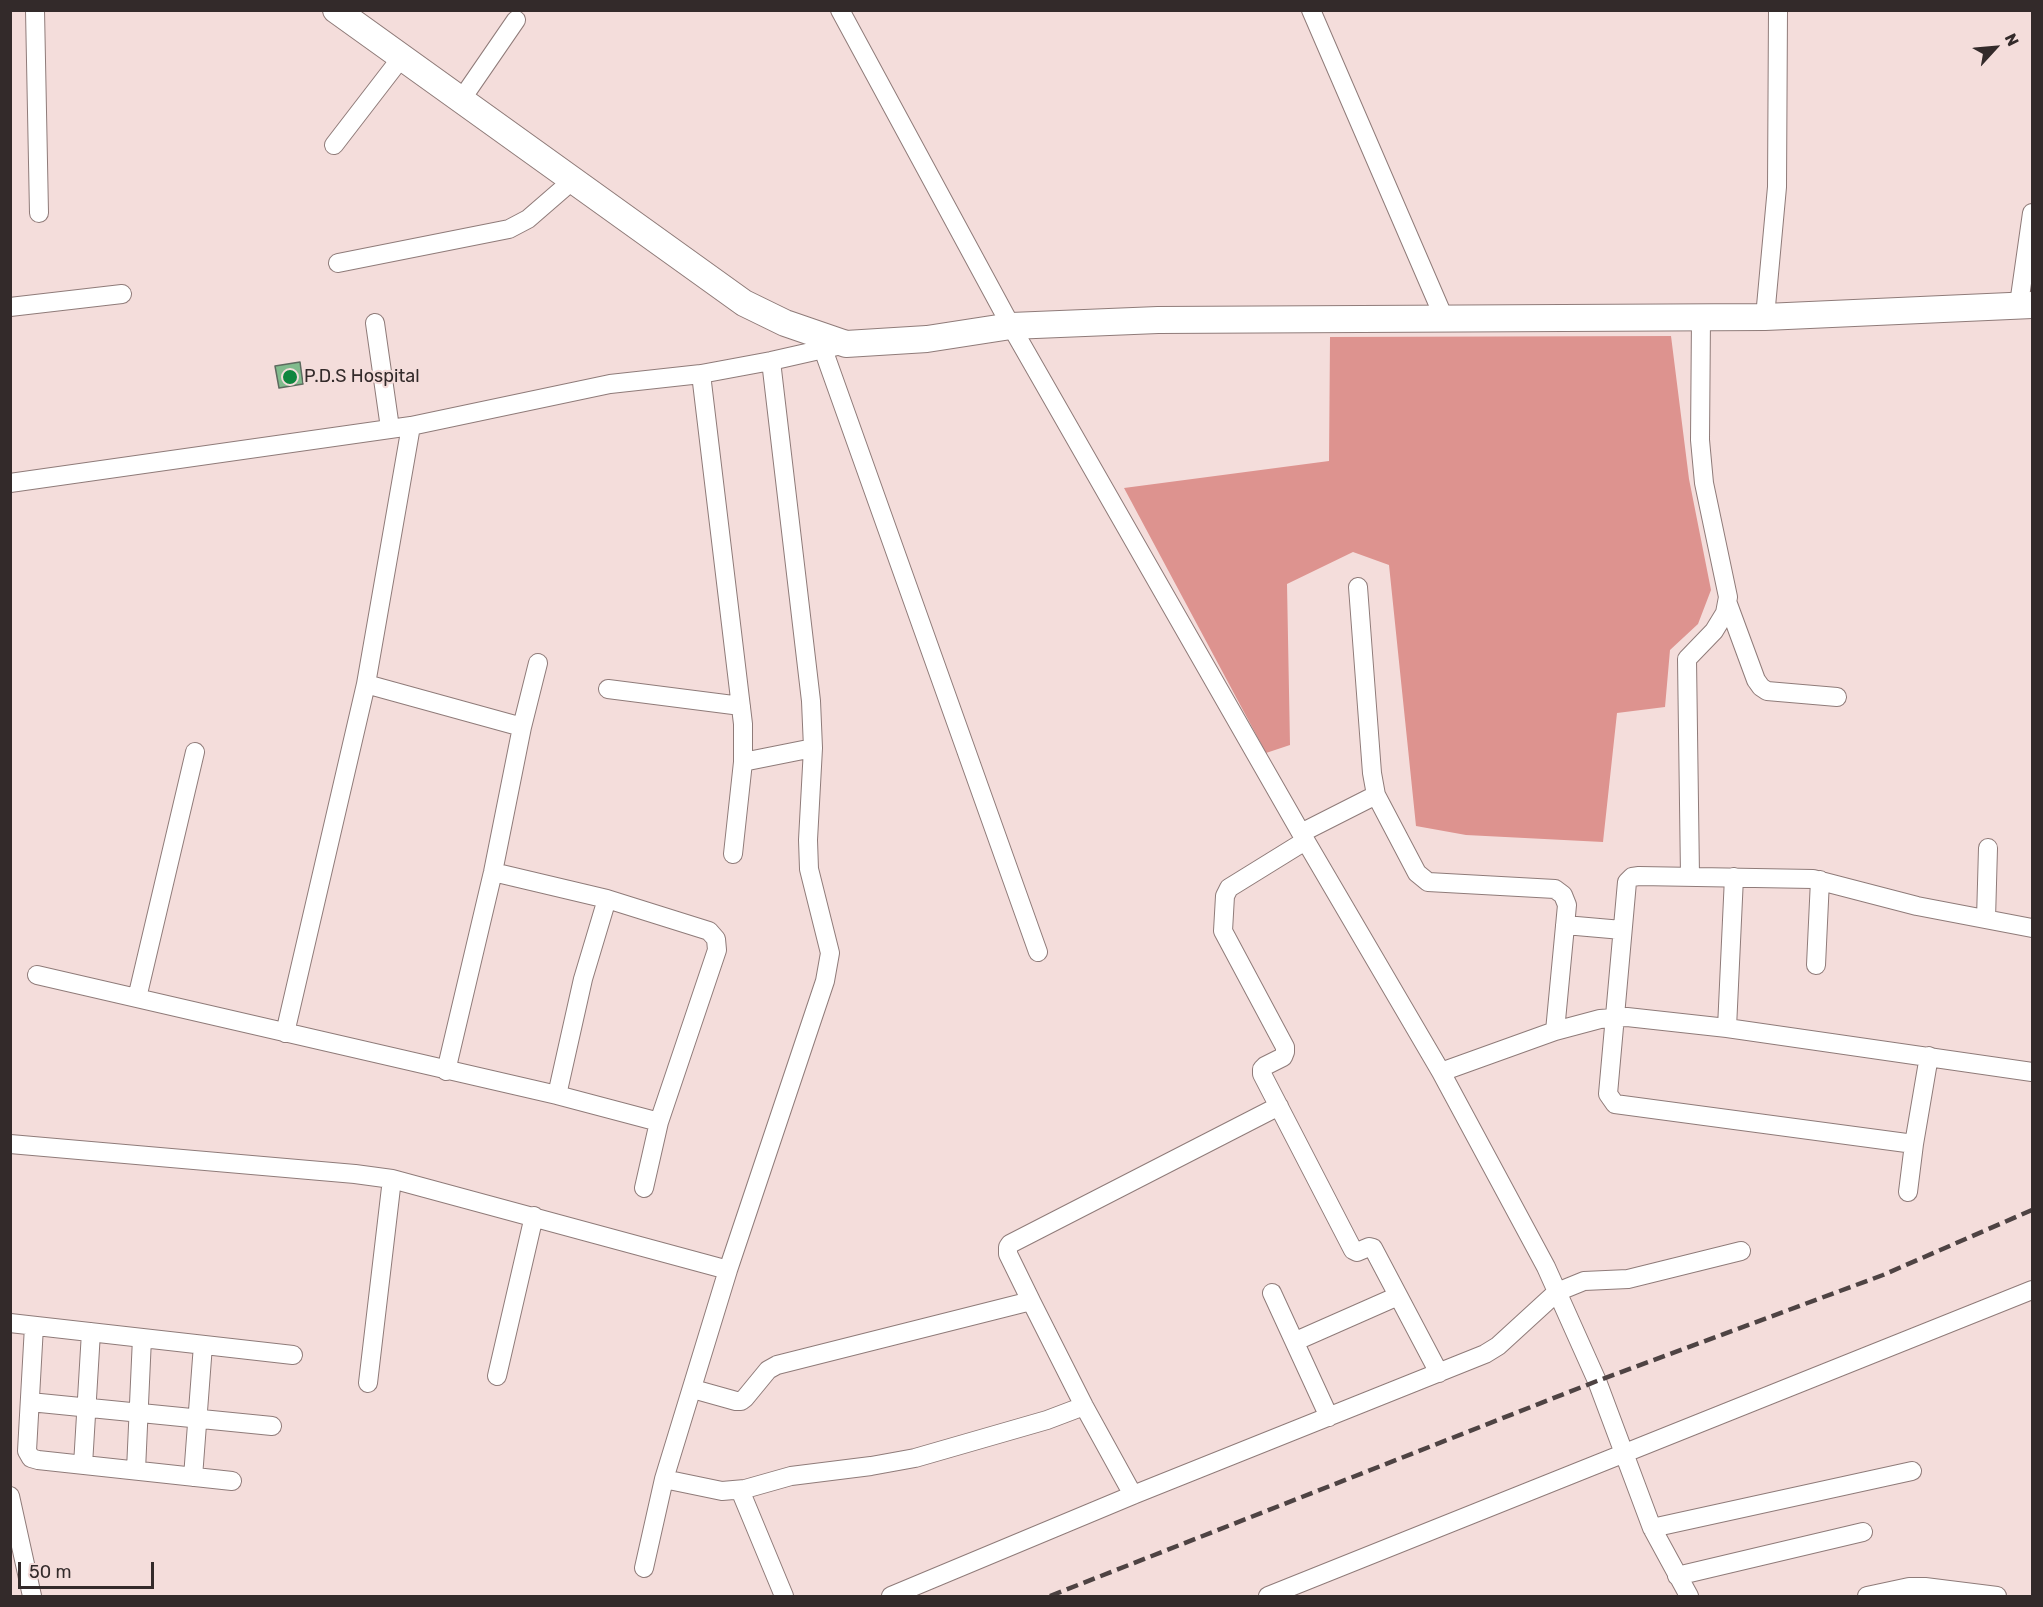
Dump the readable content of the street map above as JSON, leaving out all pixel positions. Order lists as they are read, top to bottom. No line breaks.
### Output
{"places":["P.D.S Hospital"],"scale_bar":"50 m","north":"top right"}
